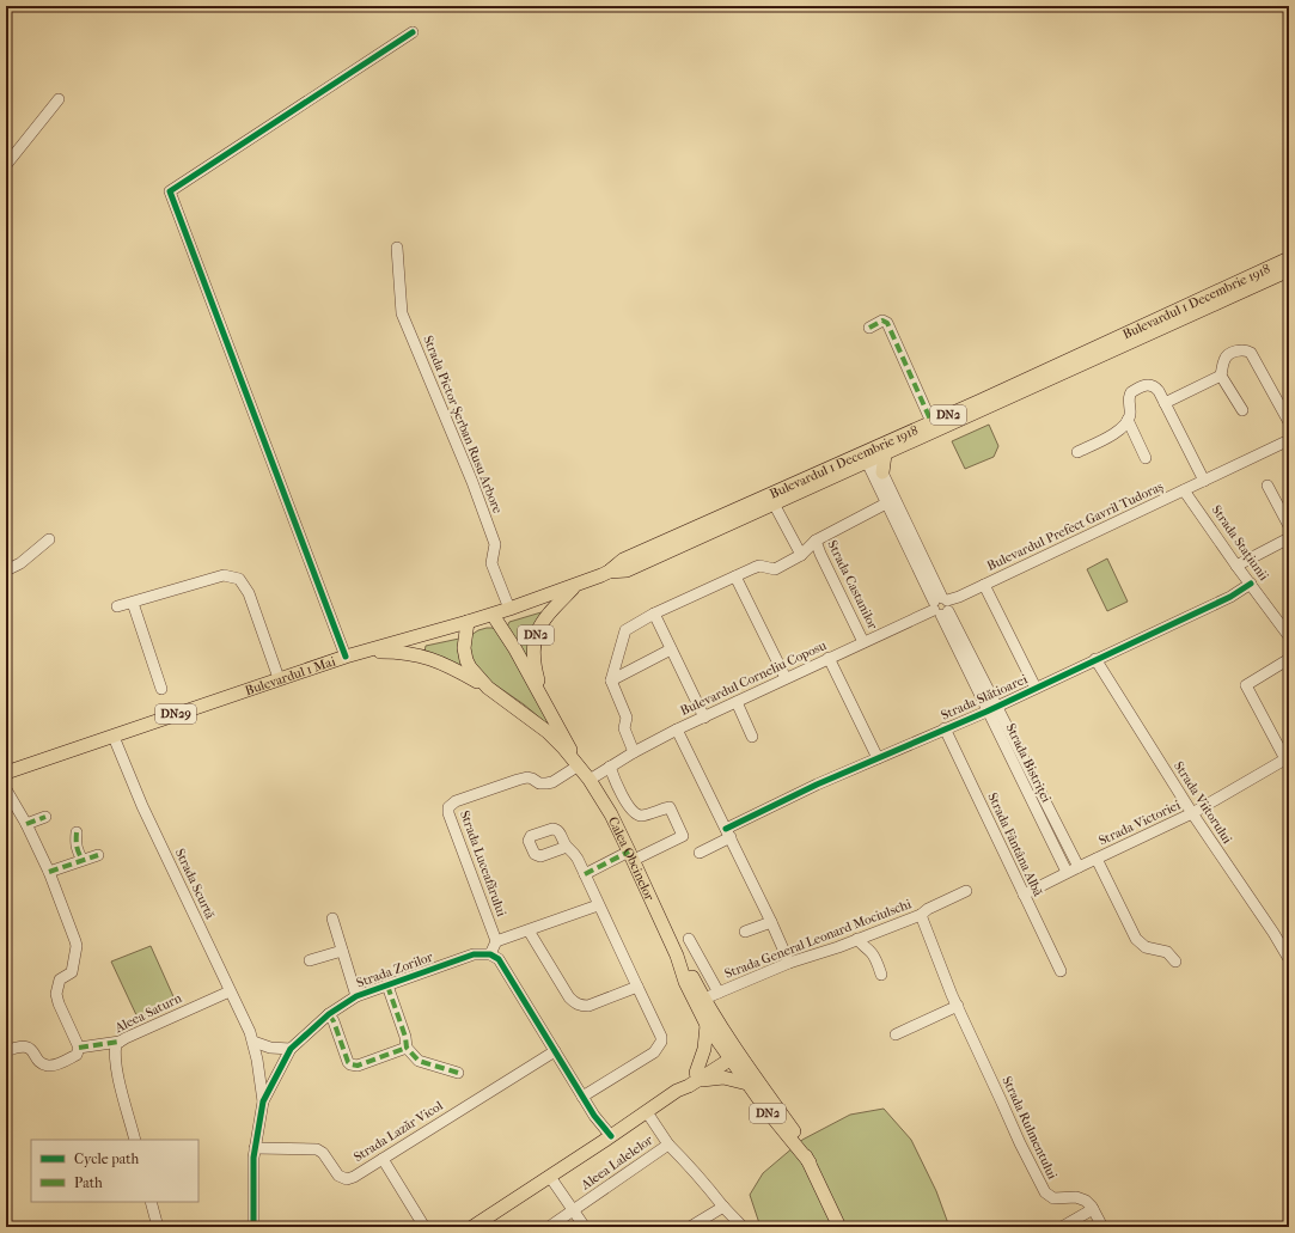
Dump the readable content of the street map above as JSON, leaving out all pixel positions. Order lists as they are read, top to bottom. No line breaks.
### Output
{"streets":{"main road":["Bulevardul 1 Decembrie 1918","DN2","Bulevardul 1 Mai","DN29","Calea Obcinelor"],"street":["Strada Pictor Șerban Rusu Arbore","Bulevardul Prefect Gavril Tudoraș","Strada Stațiunii","Strada Castanilor","Bulevardul Corneliu Coposu","Strada Slătioarei","Strada Bistriței","Strada Viitorului","Strada Victoriei","Strada Fântâna Albă","Strada Luceafărului","Strada Scurtă","Strada General Leonard Mociulschi","Strada Zorilor","Aleea Saturn","Strada Rulmentului","Strada Lazăr Vicol","Aleea Lalelelor"]},"crossings":[["Bulevardul 1 Decembrie 1918","DN2"],["Bulevardul 1 Decembrie 1918","Bulevardul 1 Mai"],["Bulevardul 1 Decembrie 1918","Strada Bistriței"],["DN2","Bulevardul 1 Mai"],["DN2","Calea Obcinelor"],["Strada Pictor Șerban Rusu Arbore","Bulevardul 1 Mai"],["Bulevardul Prefect Gavril Tudoraș","Strada Stațiunii"],["Bulevardul Prefect Gavril Tudoraș","Bulevardul Corneliu Coposu"],["Bulevardul Prefect Gavril Tudoraș","Strada Bistriței"],["Strada Stațiunii","Strada Slătioarei"],["Strada Castanilor","Bulevardul Corneliu Coposu"],["Bulevardul 1 Mai","DN29"],["Bulevardul 1 Mai","Calea Obcinelor"],["Bulevardul 1 Mai","Strada Scurtă"],["Bulevardul Corneliu Coposu","Strada Bistriței"],["Bulevardul Corneliu Coposu","Calea Obcinelor"],["Strada Slătioarei","Strada Bistriței"],["Strada Slătioarei","Strada Viitorului"],["Strada Slătioarei","Strada Fântâna Albă"],["DN29","Calea Obcinelor"],["Strada Bistriței","Strada Victoriei"],["Strada Viitorului","Strada Victoriei"],["Strada Victoriei","Strada Fântâna Albă"],["Calea Obcinelor","Strada Luceafărului"],["Calea Obcinelor","Strada General Leonard Mociulschi"],["Strada Scurtă","Strada Zorilor"],["Strada Scurtă","Aleea Saturn"],["Strada General Leonard Mociulschi","Strada Rulmentului"],["Strada Zorilor","Strada Lazăr Vicol"]],"legend":["Cycle path","Path"]}
